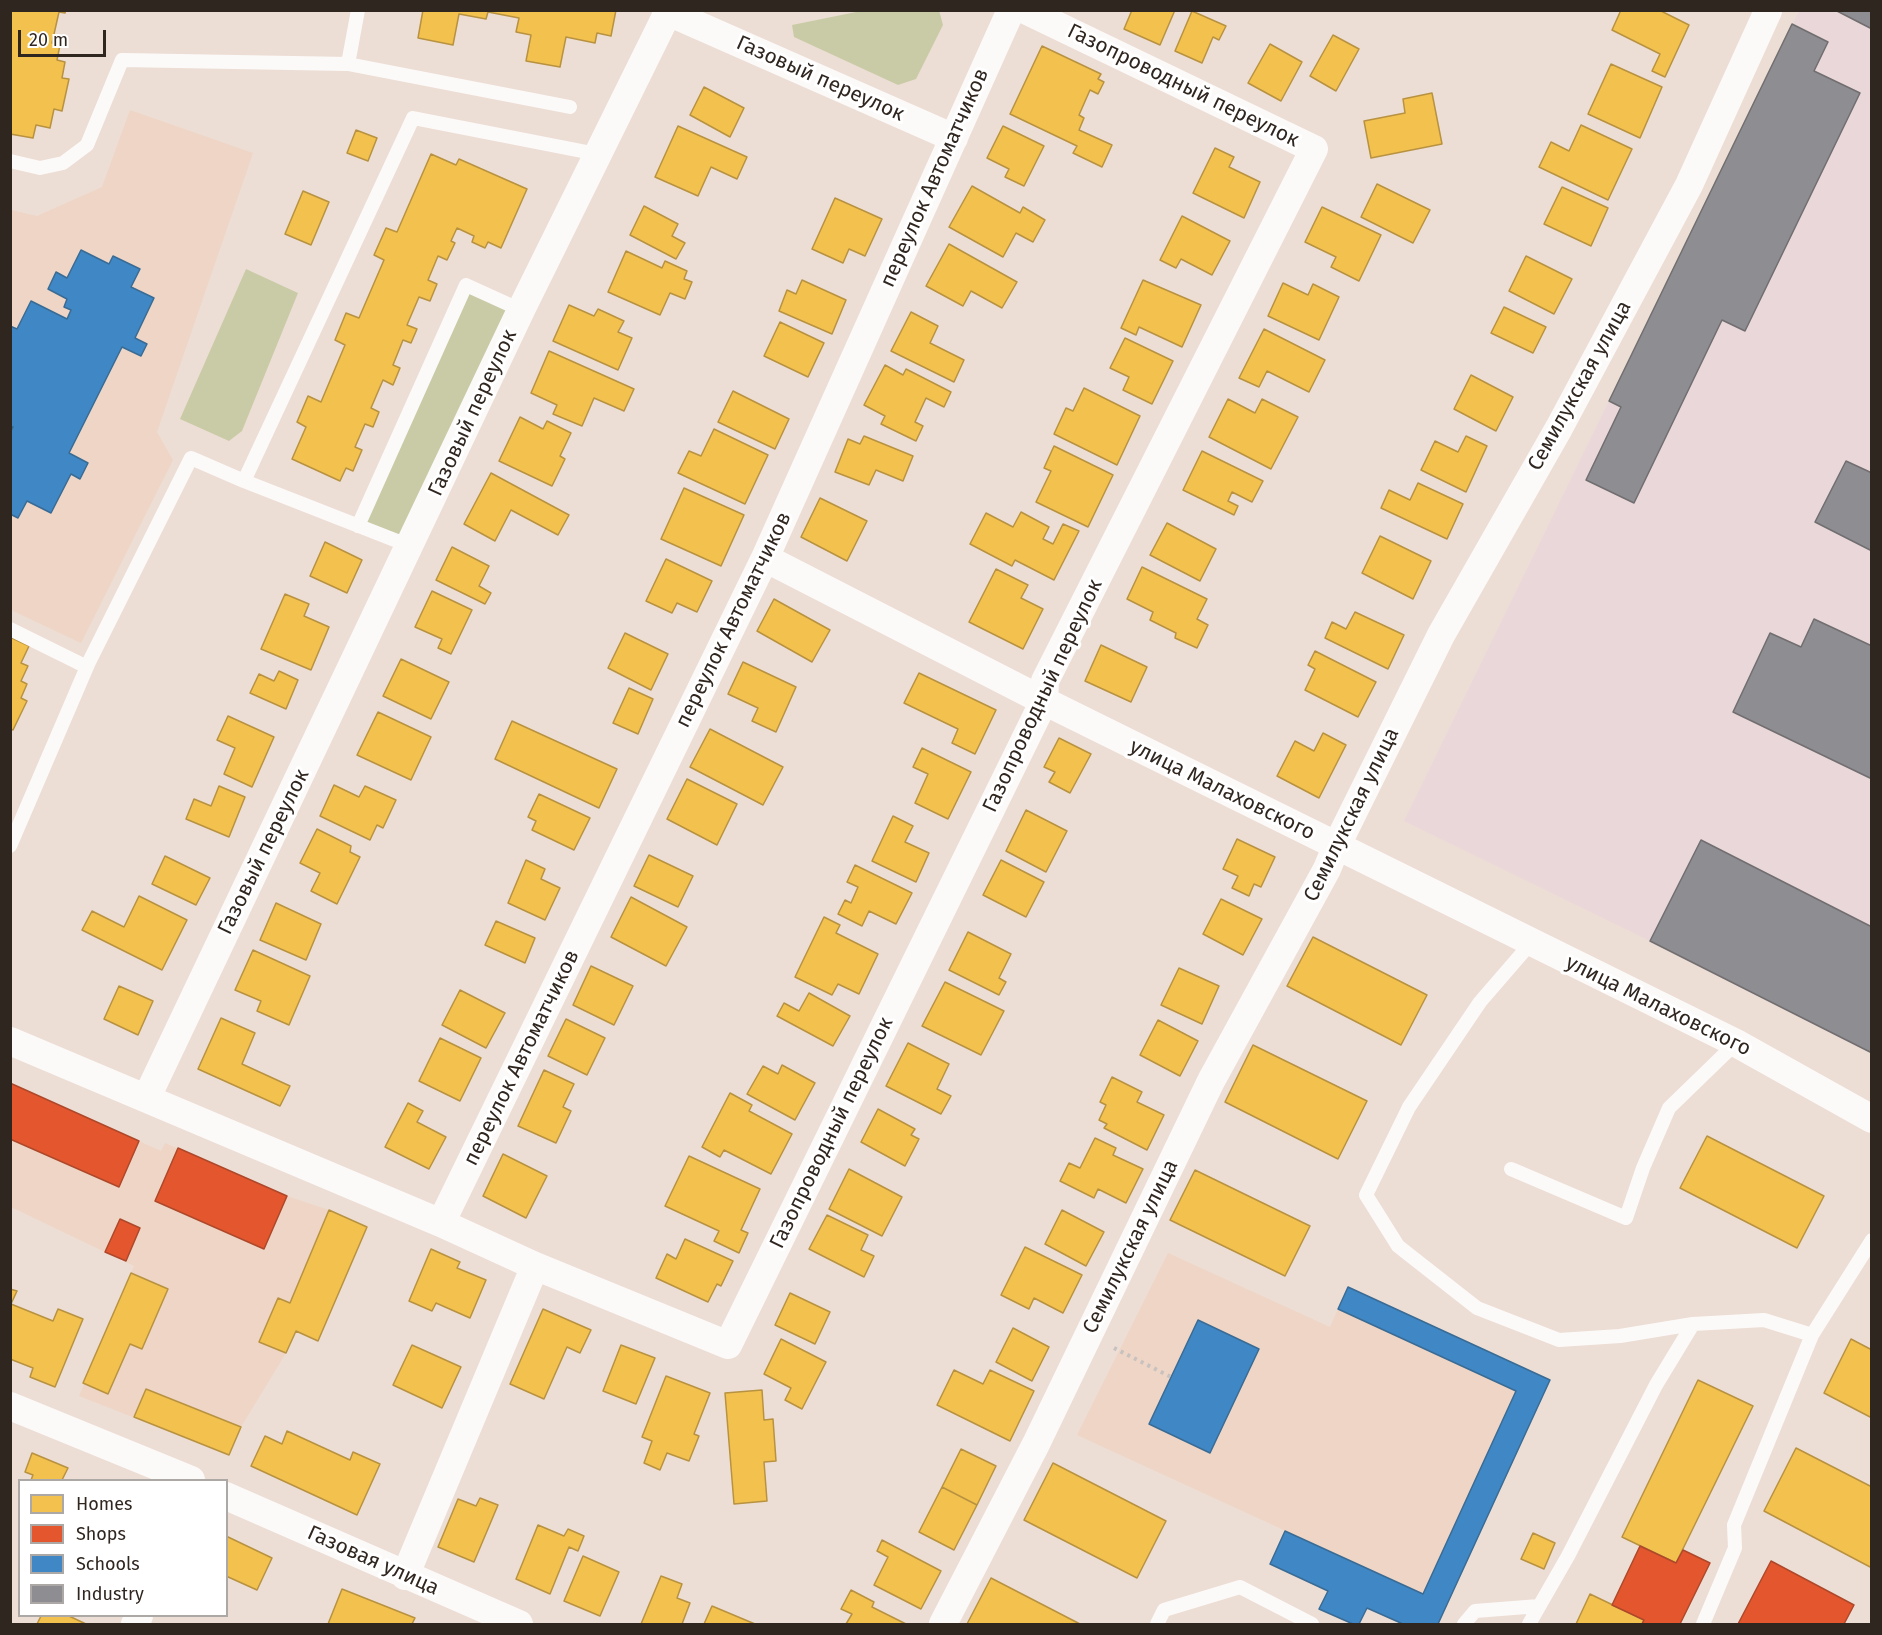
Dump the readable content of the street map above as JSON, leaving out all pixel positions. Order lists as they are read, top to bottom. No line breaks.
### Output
{"streets":{"street":["Газовый переулок","Газопроводный переулок","переулок Автоматчиков","Семилукская улица","улица Малаховского","Газовая улица"]},"crossings":[["Газовый переулок","переулок Автоматчиков"],["Газопроводный переулок","улица Малаховского"],["переулок Автоматчиков","улица Малаховского"],["Семилукская улица","улица Малаховского"]],"legend":["Homes","Shops","Schools","Industry"],"scale_bar":"20 m"}
